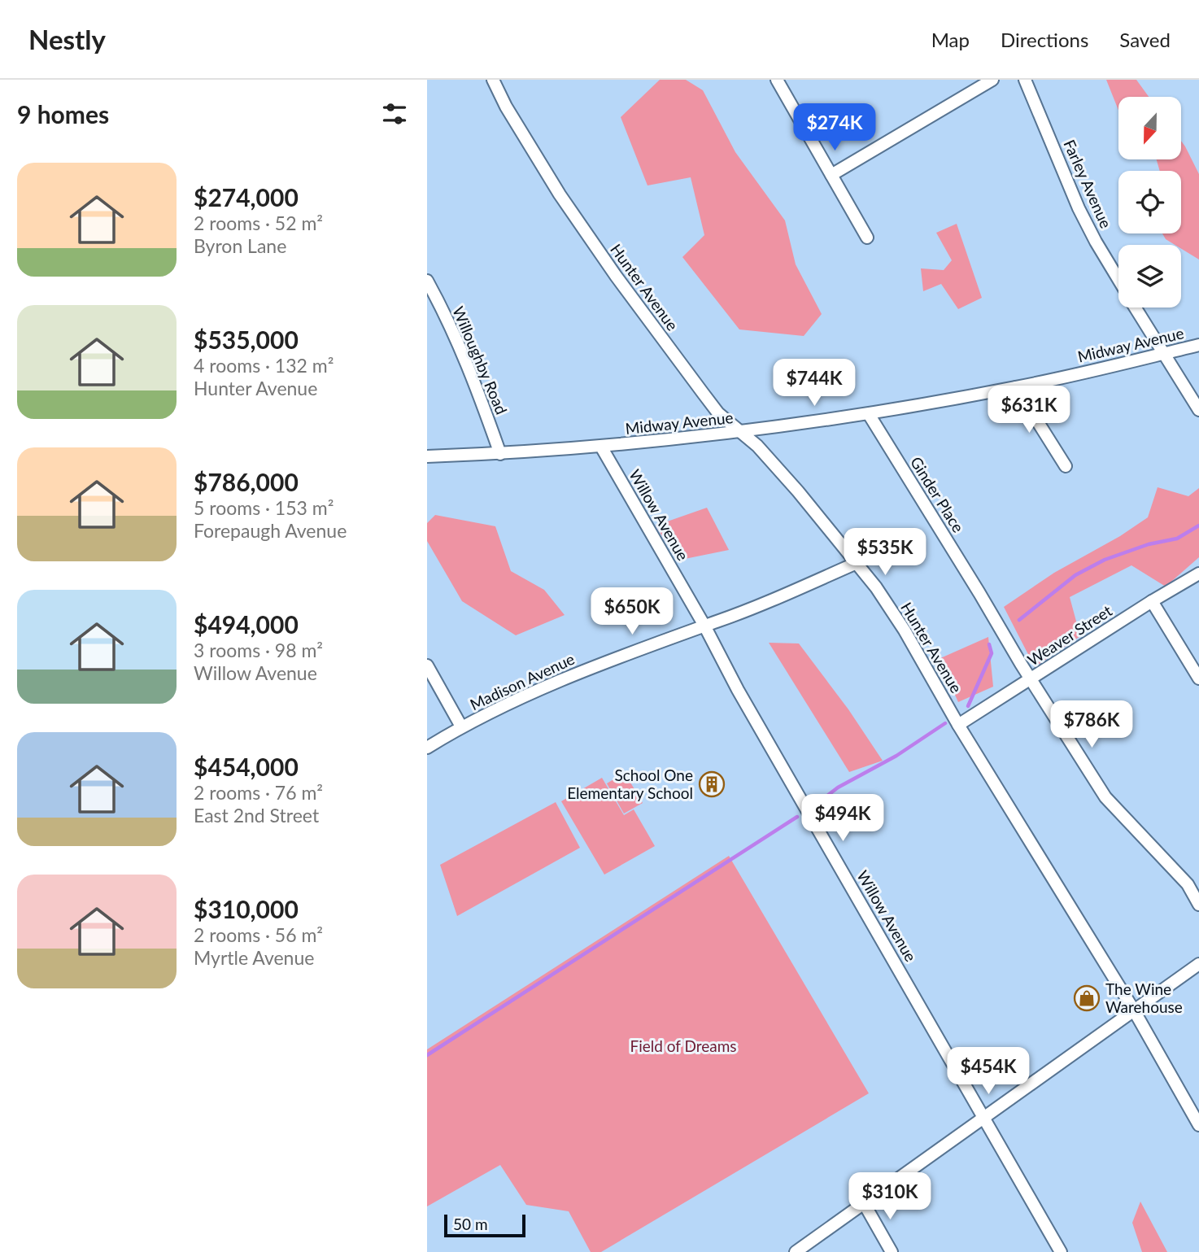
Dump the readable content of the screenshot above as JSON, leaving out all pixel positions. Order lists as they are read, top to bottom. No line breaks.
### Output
{"streets":{"street":["Farley Avenue","Hunter Avenue","Midway Avenue","Willoughby Road","Ginder Place","Willow Avenue","Weaver Street","Madison Avenue"]},"crossings":[["Farley Avenue","Midway Avenue"],["Hunter Avenue","Midway Avenue"],["Hunter Avenue","Weaver Street"],["Hunter Avenue","Madison Avenue"],["Midway Avenue","Willoughby Road"],["Midway Avenue","Ginder Place"],["Midway Avenue","Willow Avenue"],["Ginder Place","Weaver Street"],["Willow Avenue","Madison Avenue"]],"parks":["Field of Dreams"],"places":{"building":["School One Elementary School"],"shop":["The Wine Warehouse"]},"scale_bar":"50 m","north":"bottom","page":{"header":"Nestly","nav":["Map","Directions","Saved"],"heading":"9 homes","price":["$274K","$744K","$631K","$535K","$650K","$786K","$494K","$454K","$310K"],"list":[{"name":"$274,000","note":"2 rooms · 52 m² · Byron Lane"},{"name":"$535,000","note":"4 rooms · 132 m² · Hunter Avenue"},{"name":"$786,000","note":"5 rooms · 153 m² · Forepaugh Avenue"},{"name":"$494,000","note":"3 rooms · 98 m² · Willow Avenue"},{"name":"$454,000","note":"2 rooms · 76 m² · East 2nd Street"},{"name":"$310,000","note":"2 rooms · 56 m² · Myrtle Avenue"}],"scale":"50 m"}}
